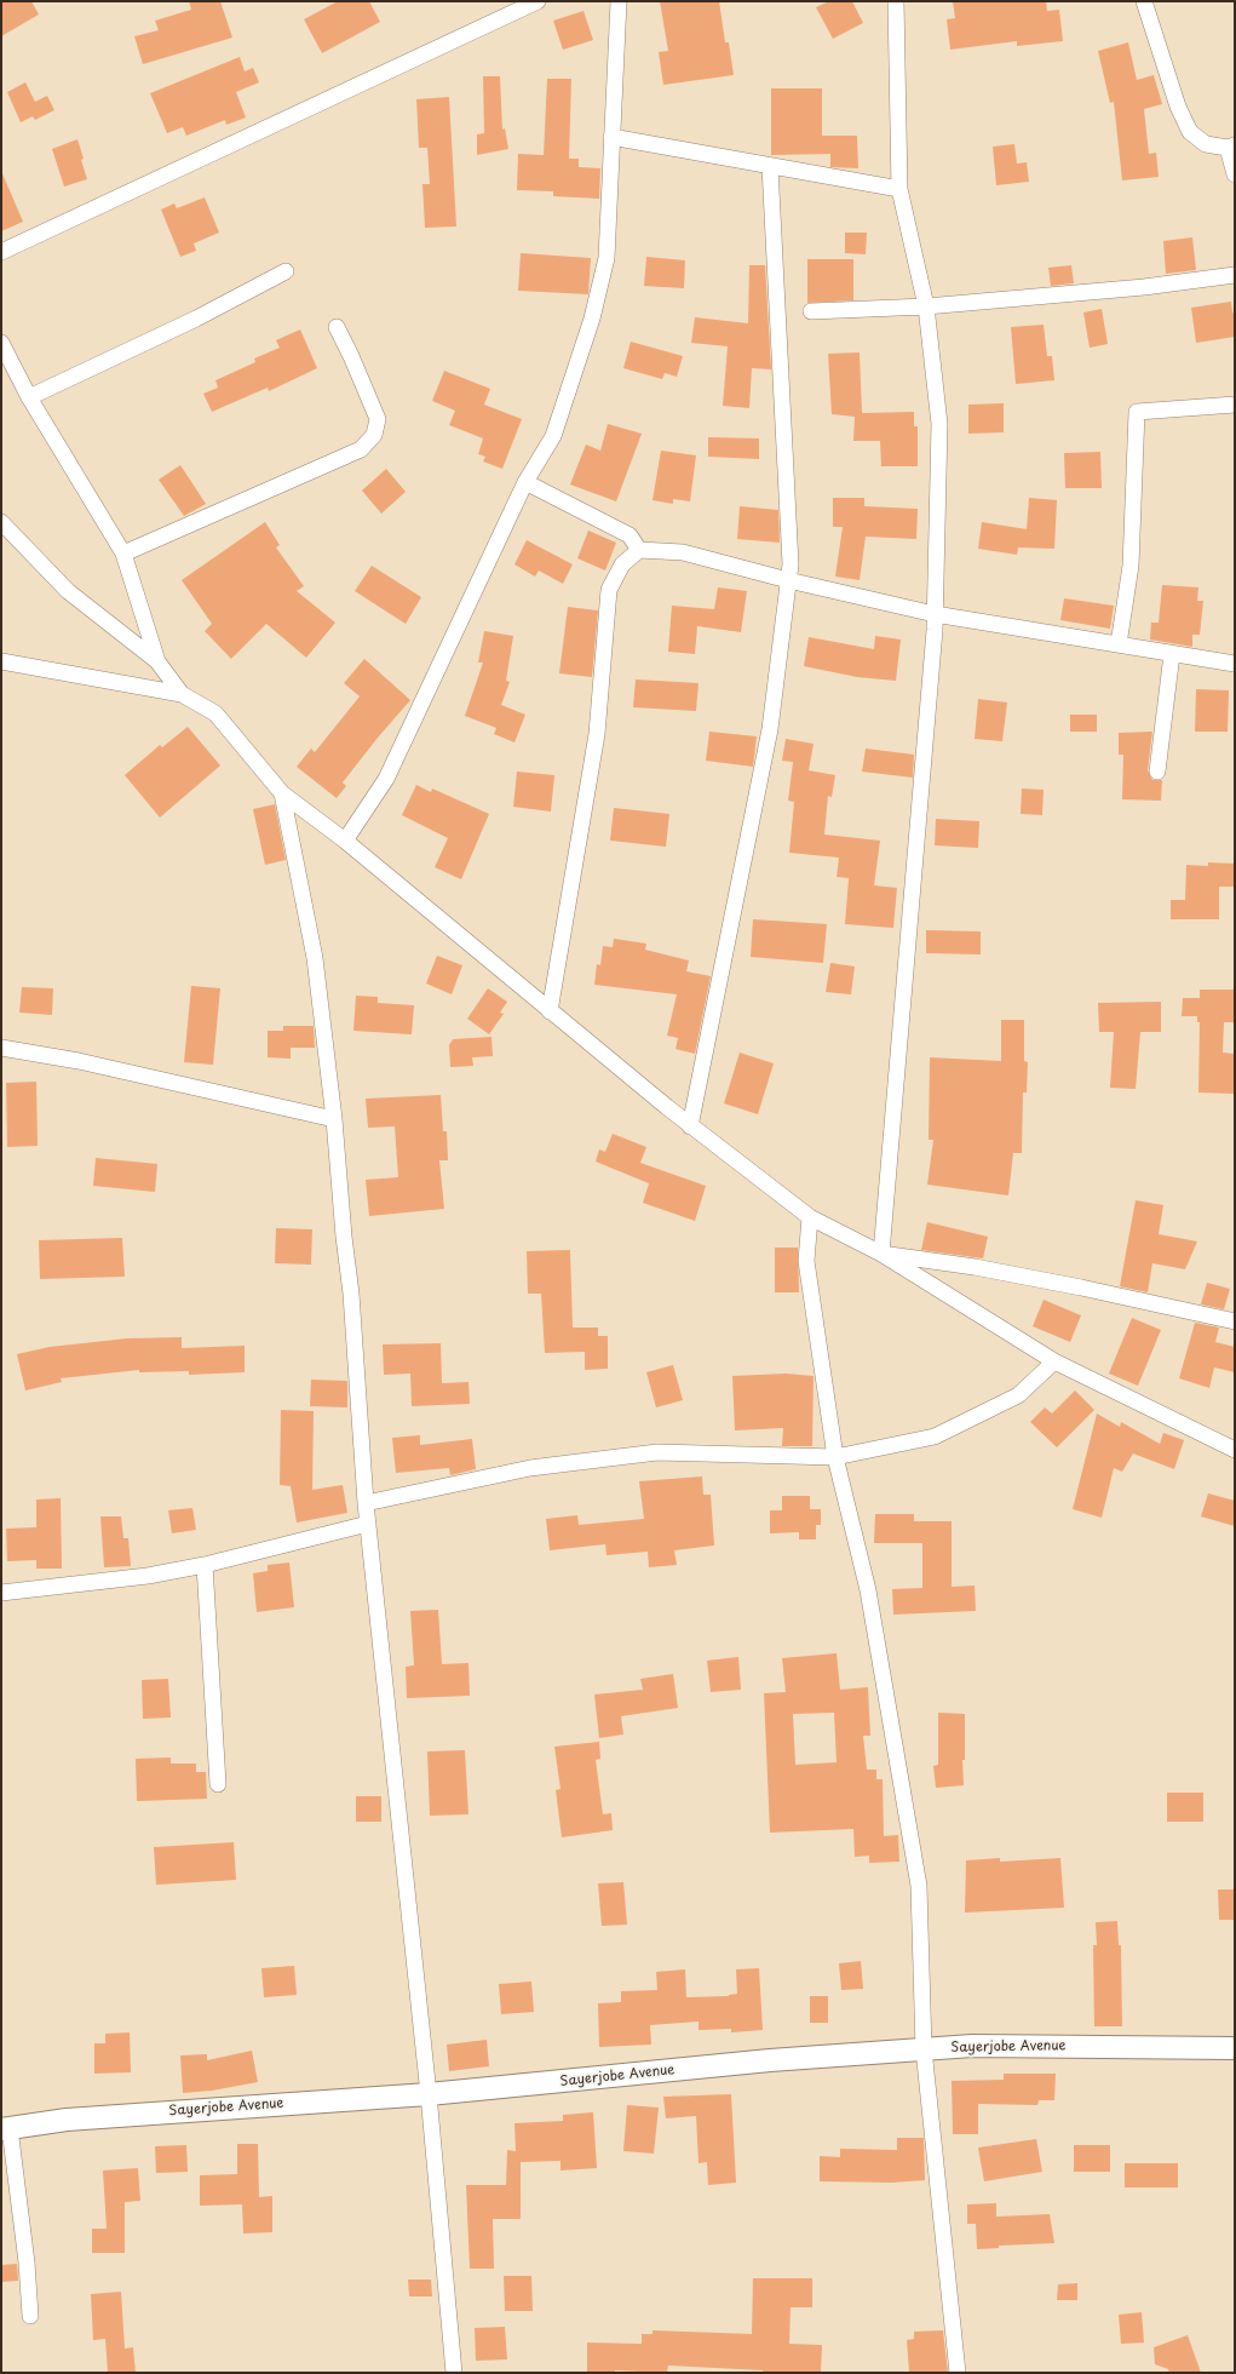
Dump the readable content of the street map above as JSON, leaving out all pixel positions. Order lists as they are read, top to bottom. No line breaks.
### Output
{"streets":{"street":["Sayerjobe Avenue"]}}
